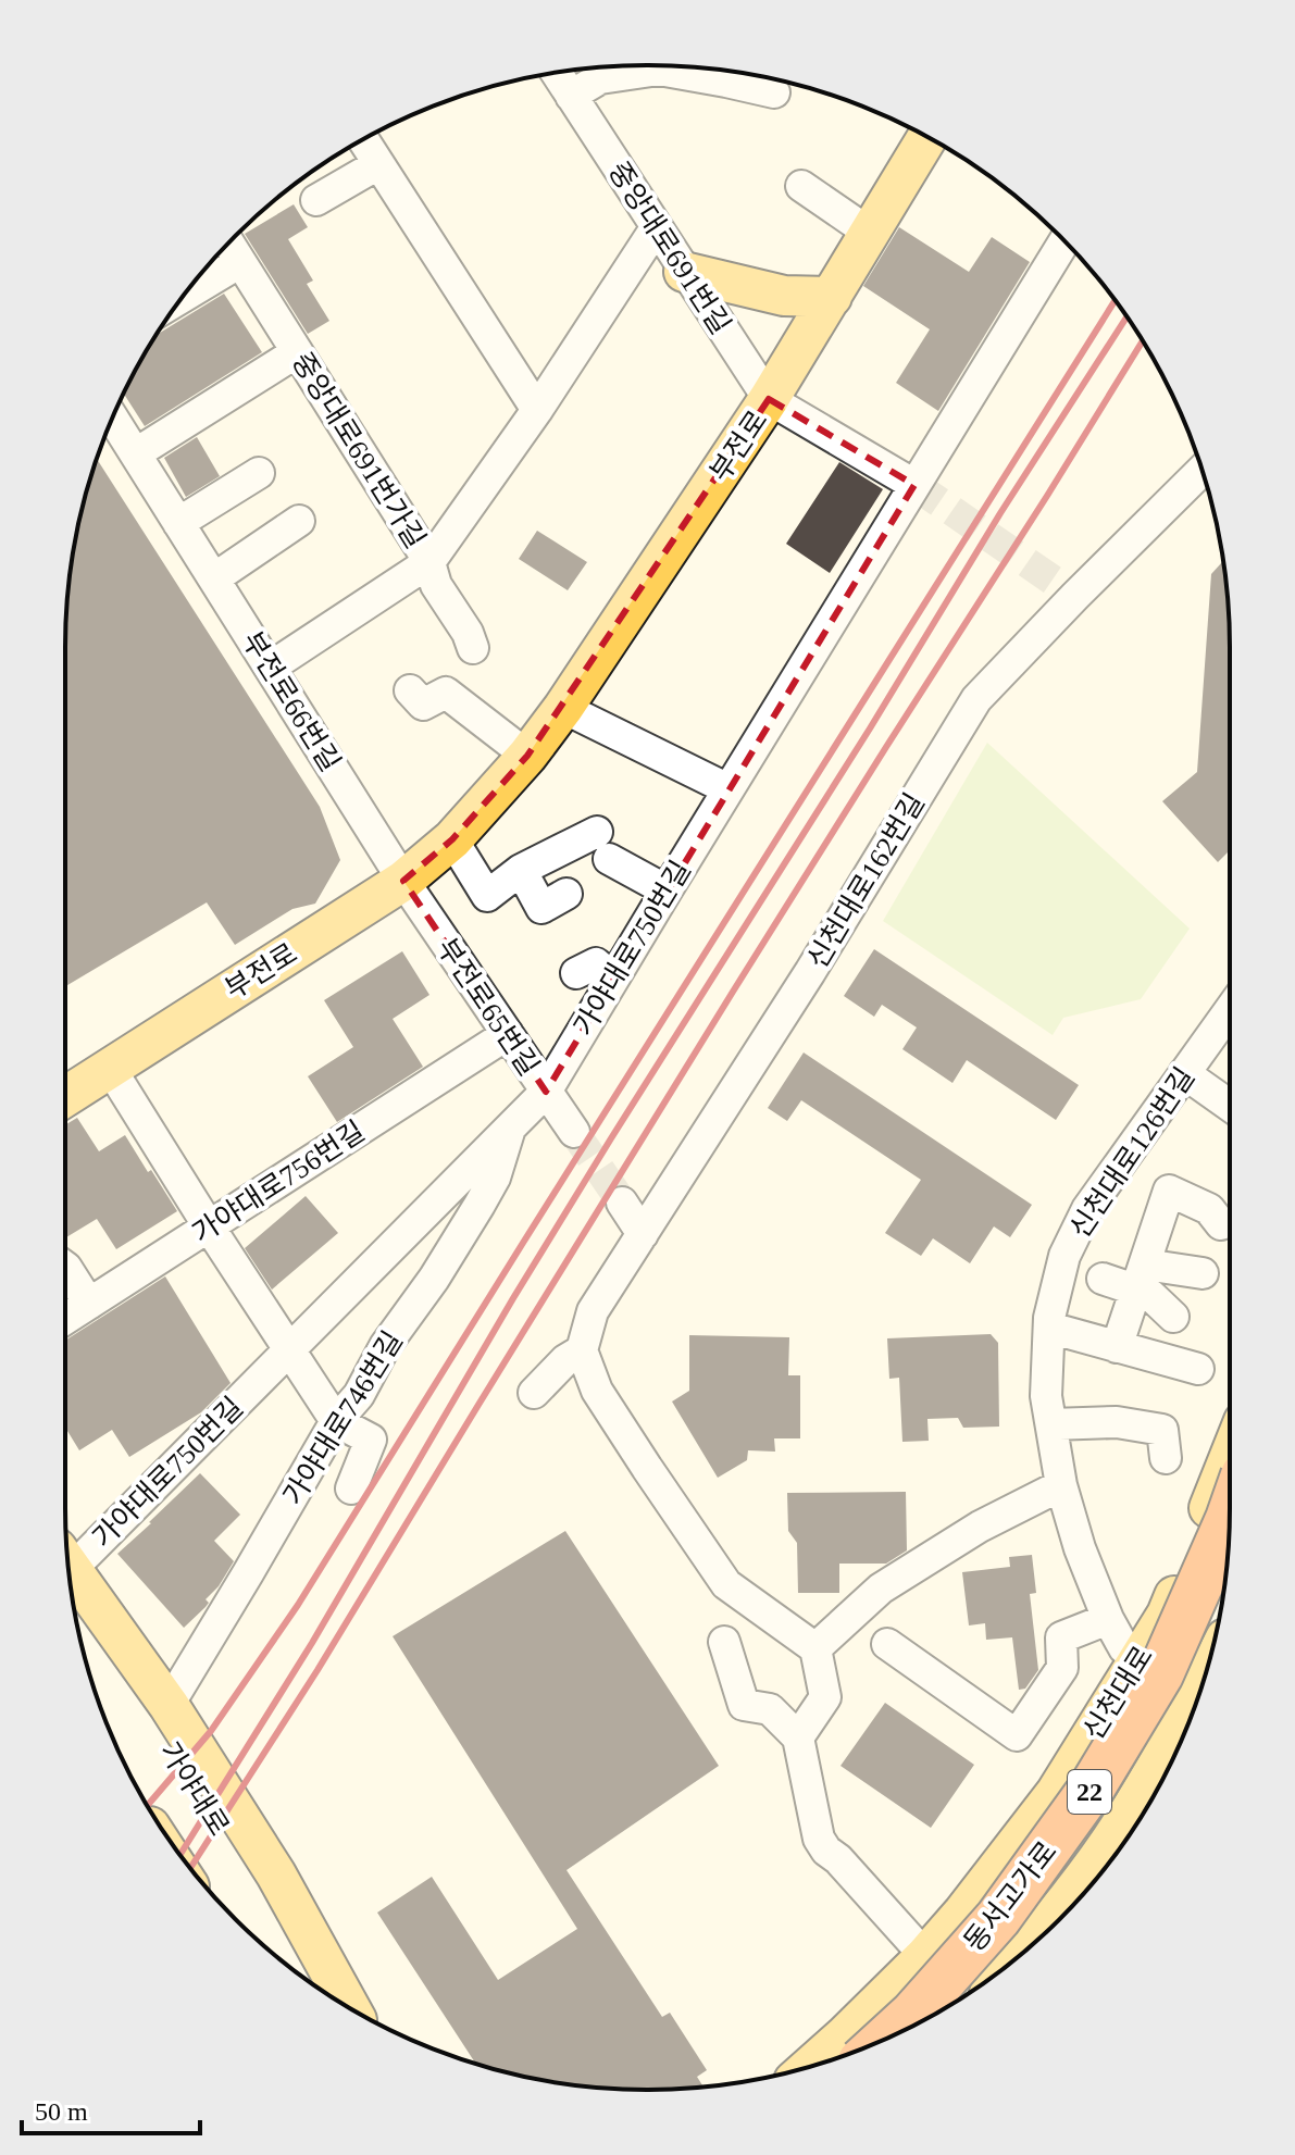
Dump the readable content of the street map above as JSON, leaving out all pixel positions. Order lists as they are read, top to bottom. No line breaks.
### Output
{"streets":{"highway":["22","동서고가로"],"main road":["부전로","신천대로","가야대로"],"street":["중앙대로691번길","중앙대로691번가길","부전로66번길","신천대로162번길","가야대로750번길","부전로65번길","신천대로126번길","가야대로756번길","가야대로746번길"]},"crossings":[["중앙대로691번길","부전로"],["중앙대로691번길","중앙대로691번가길"],["부전로","부전로66번길"],["부전로","부전로65번길"],["중앙대로691번가길","부전로66번길"],["부전로66번길","부전로65번길"],["가야대로750번길","부전로65번길"],["가야대로750번길","가야대로746번길"],["부전로65번길","가야대로756번길"]],"scale_bar":"50 m"}
